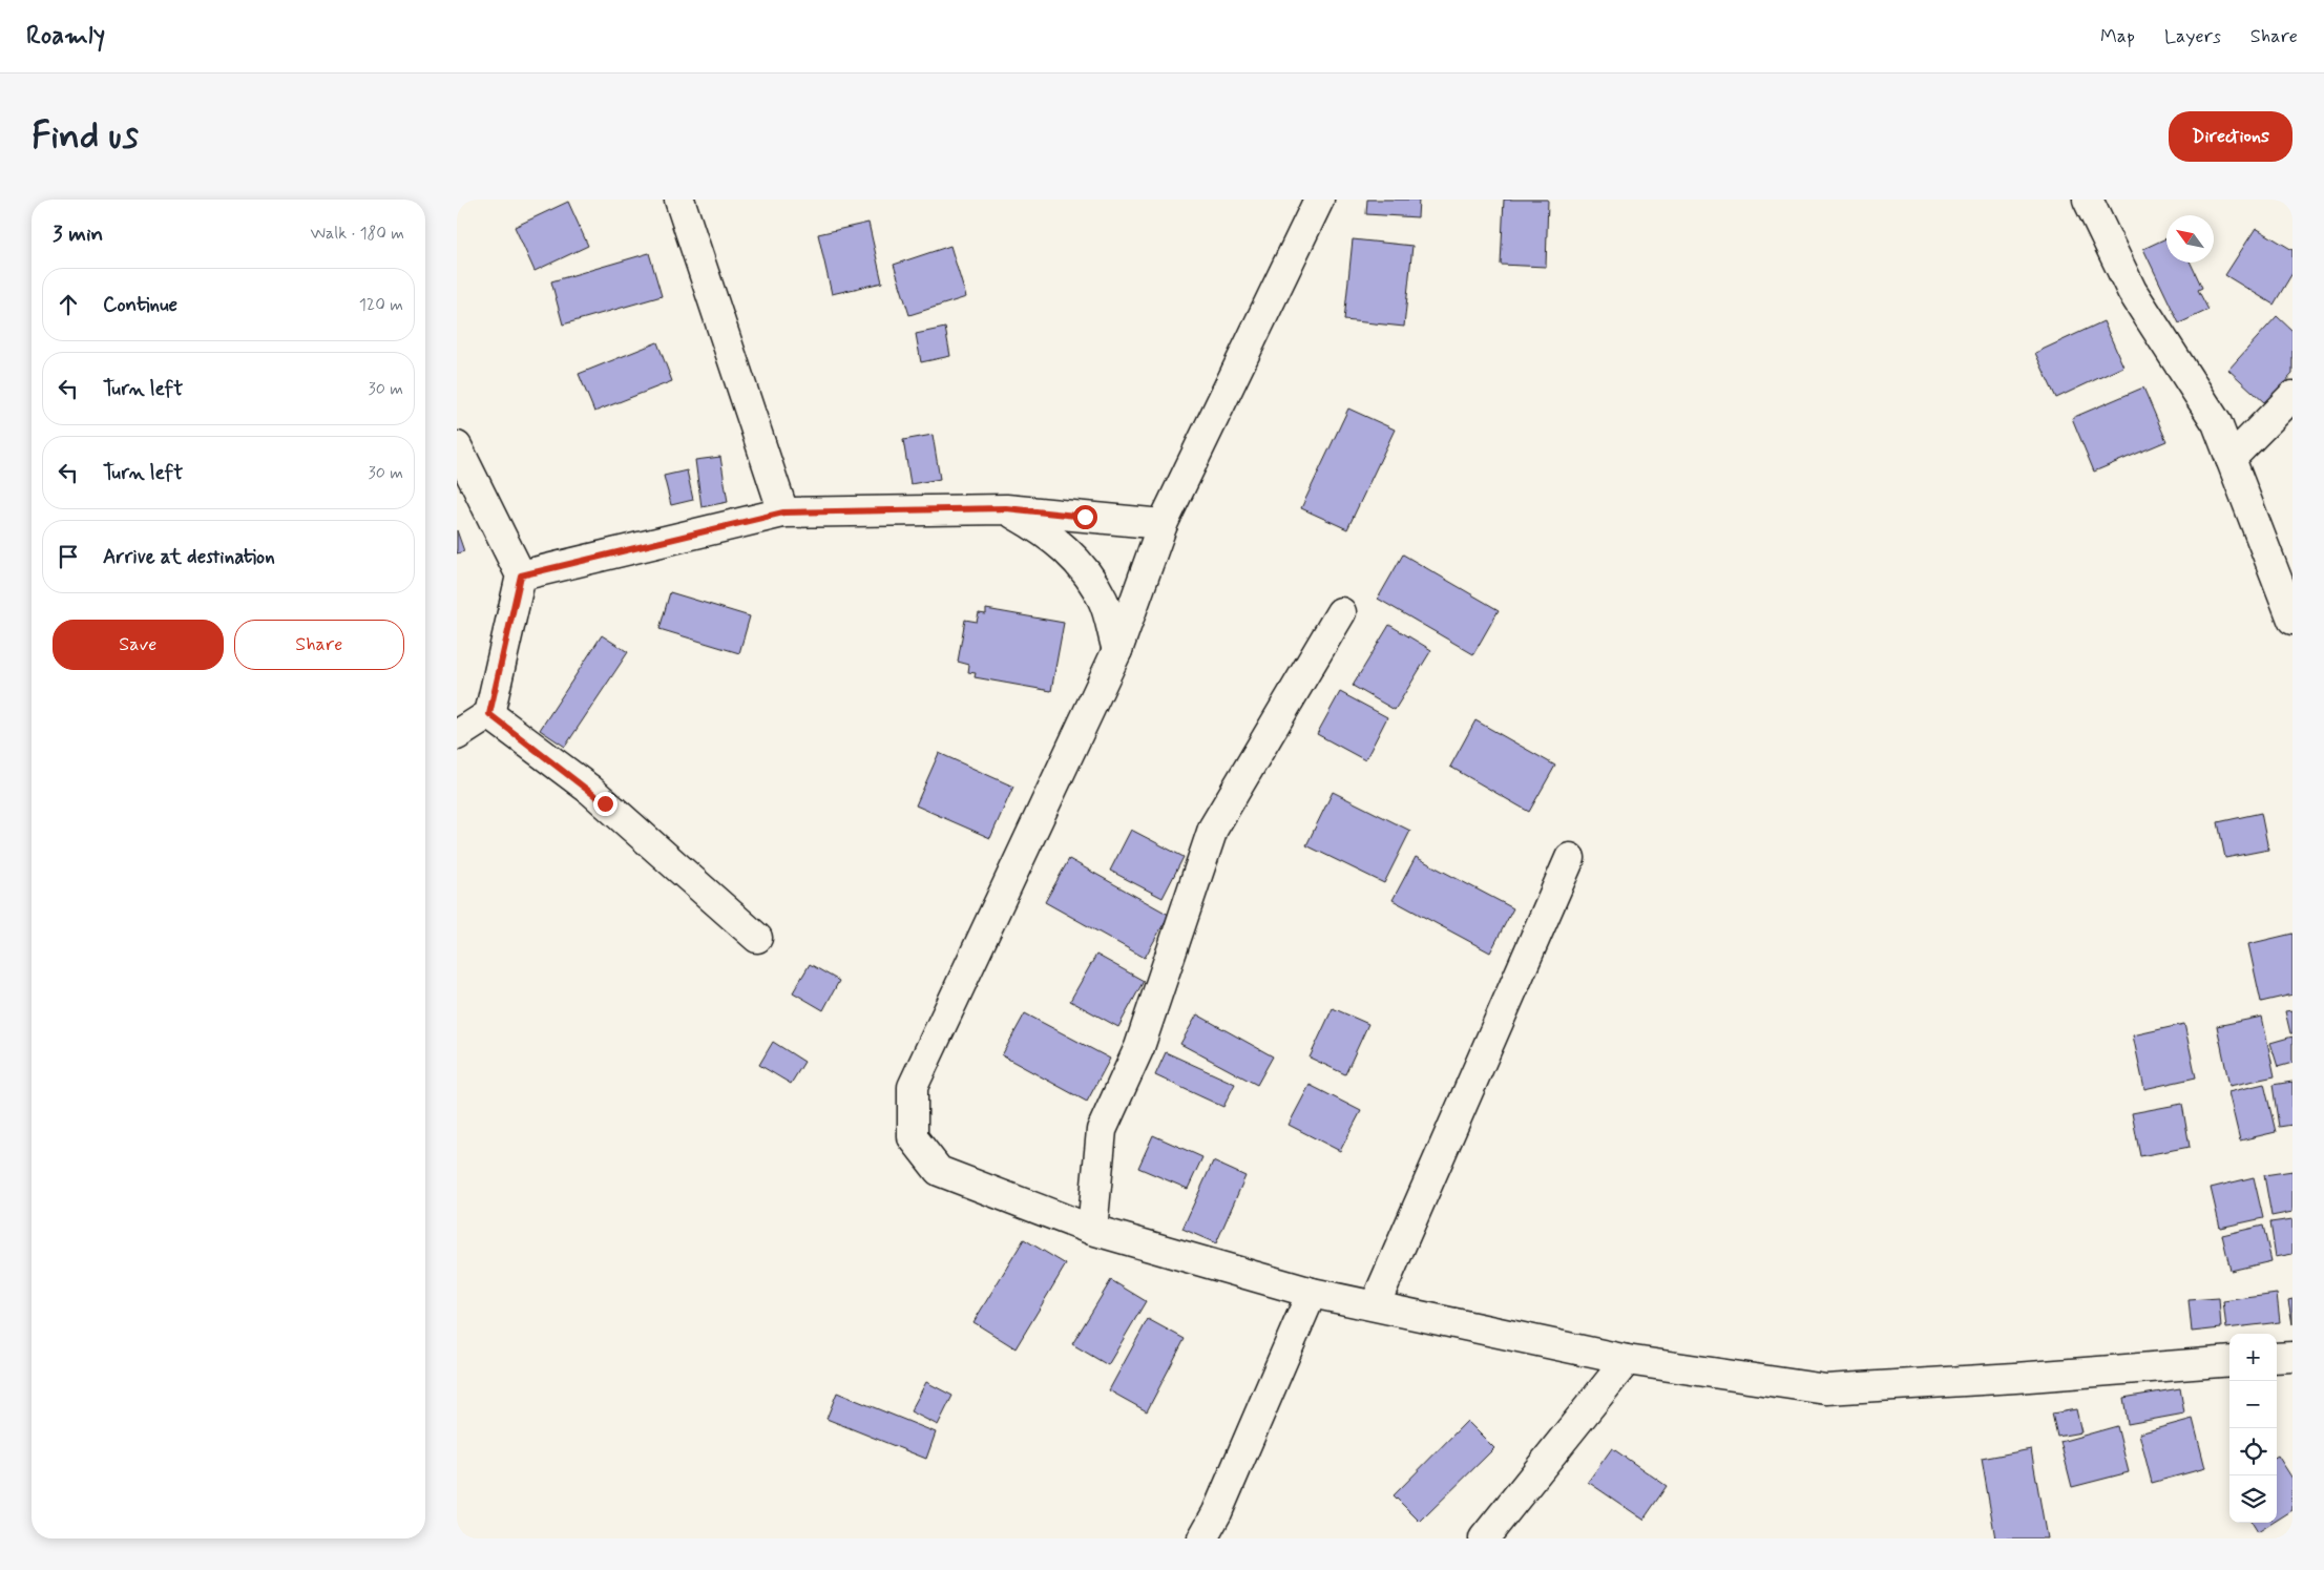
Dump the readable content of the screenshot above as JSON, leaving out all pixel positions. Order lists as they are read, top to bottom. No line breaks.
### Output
{"north":"top left","page":{"header":"Roamly","nav":["Map","Layers","Share"],"buttons":["Directions",["Save","Share"]],"title":"Find us","heading":["3 min","Walk · 180 m"],"list":[["Continue","120 m"],["Turn left","30 m"],["Turn left","30 m"],"Arrive at destination"],"map_buttons":["+","−"]}}
